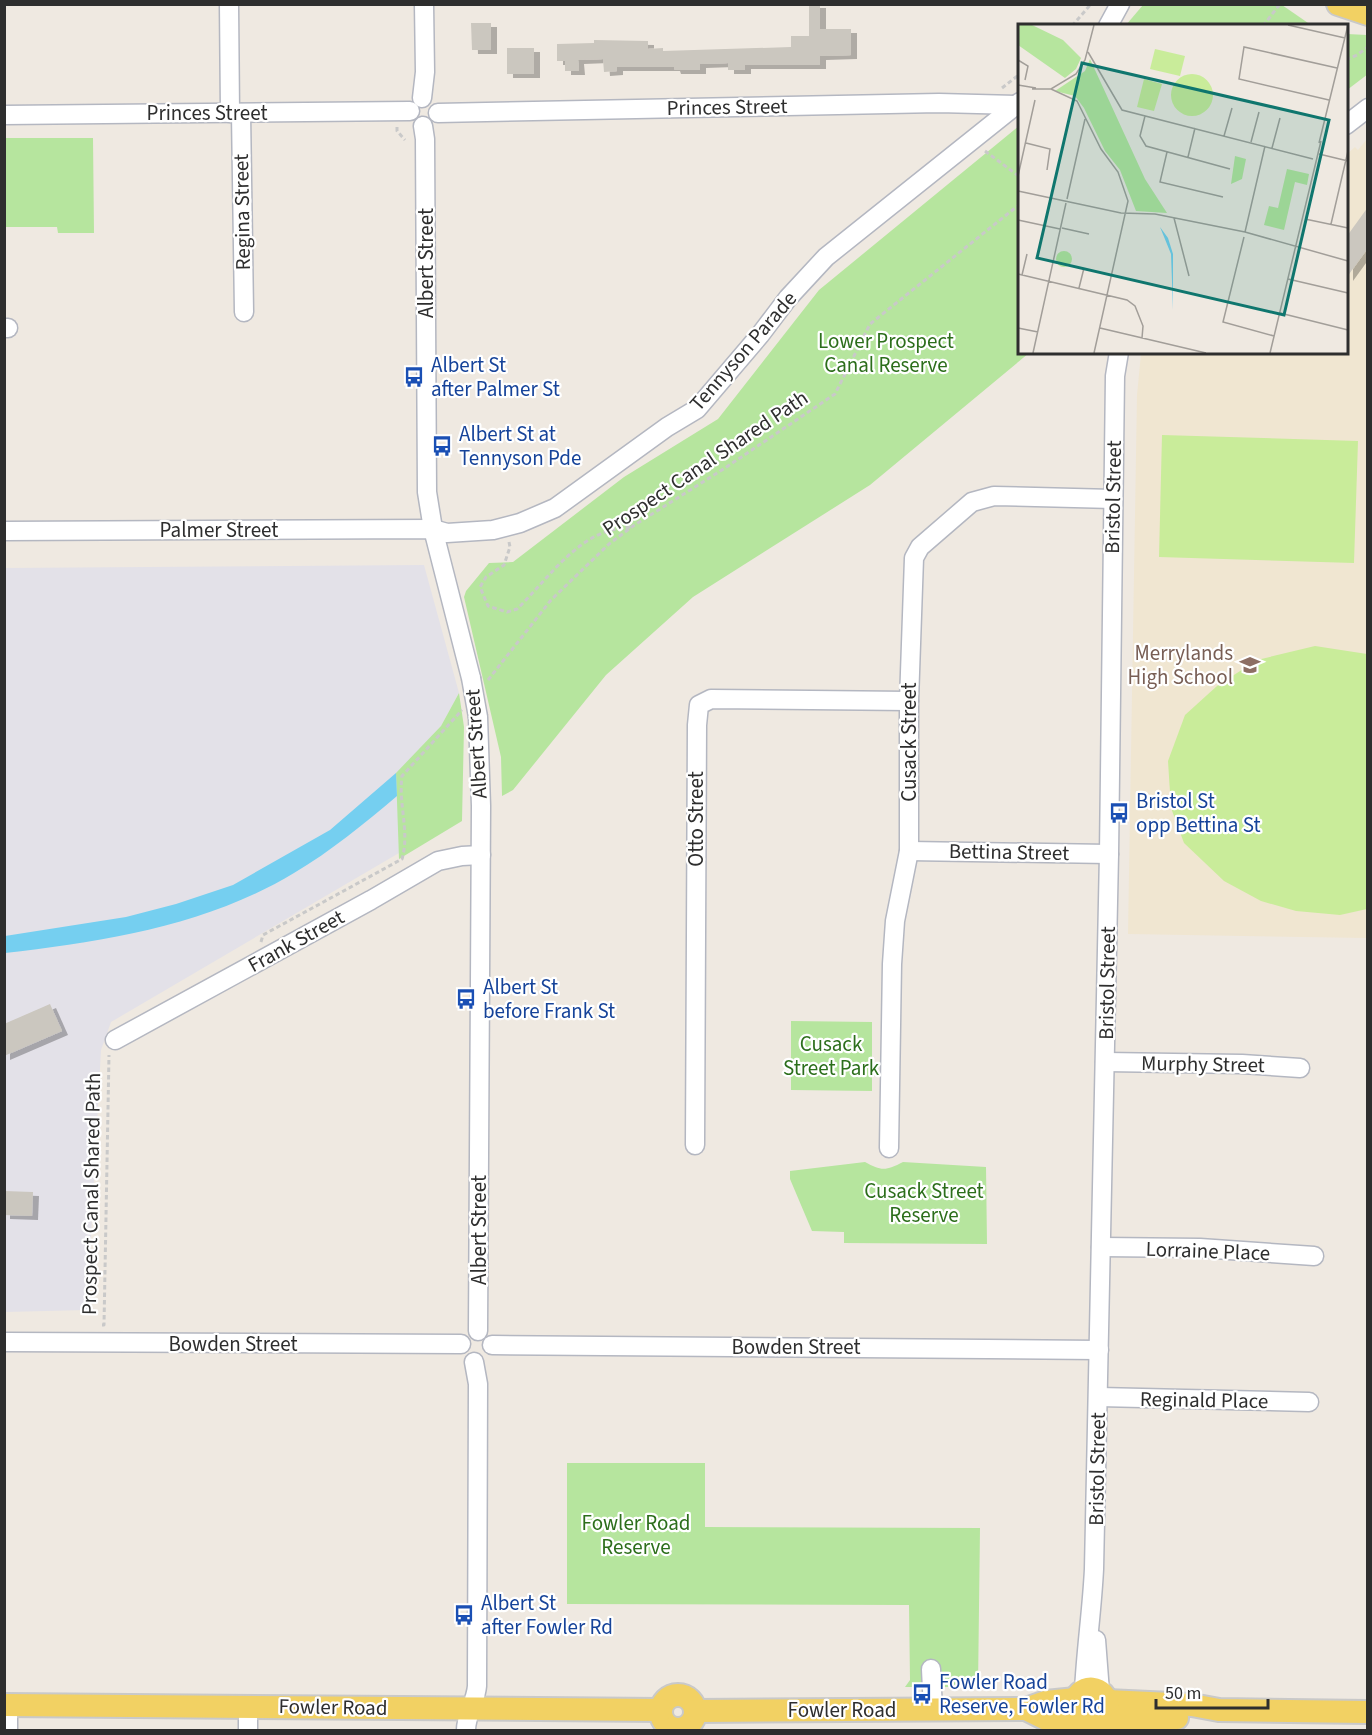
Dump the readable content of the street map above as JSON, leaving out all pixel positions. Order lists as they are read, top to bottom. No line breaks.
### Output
{"streets":{"main road":["Fowler Road"],"street":["Princes Street","Regina Street","Albert Street","Tennyson Parade","Bristol Street","Palmer Street","Cusack Street","Otto Street","Bettina Street","Frank Street","Murphy Street","Lorraine Place","Bowden Street","Reginald Place"],"path":["Prospect Canal Shared Path"]},"crossings":[["Princes Street","Regina Street"],["Princes Street","Albert Street"],["Princes Street","Tennyson Parade"],["Albert Street","Tennyson Parade"],["Albert Street","Prospect Canal Shared Path"],["Albert Street","Palmer Street"],["Albert Street","Frank Street"],["Albert Street","Bowden Street"],["Tennyson Parade","Palmer Street"],["Prospect Canal Shared Path","Frank Street"],["Bristol Street","Cusack Street"],["Bristol Street","Bettina Street"],["Bristol Street","Murphy Street"],["Bristol Street","Lorraine Place"],["Bristol Street","Bowden Street"],["Bristol Street","Reginald Place"],["Bristol Street","Fowler Road"],["Cusack Street","Otto Street"],["Cusack Street","Bettina Street"]],"parks":["Lower Prospect Canal Reserve","Cusack Street Park","Cusack Street Reserve","Fowler Road Reserve"],"places":{"bus stop":["Albert St after Palmer St","Albert St at Tennyson Pde","Bristol St opp Bettina St","Albert St before Frank St","Albert St after Fowler Rd","Fowler Road Reserve, Fowler Rd"],"school or university":["Merrylands High School"]},"scale_bar":"50 m"}
